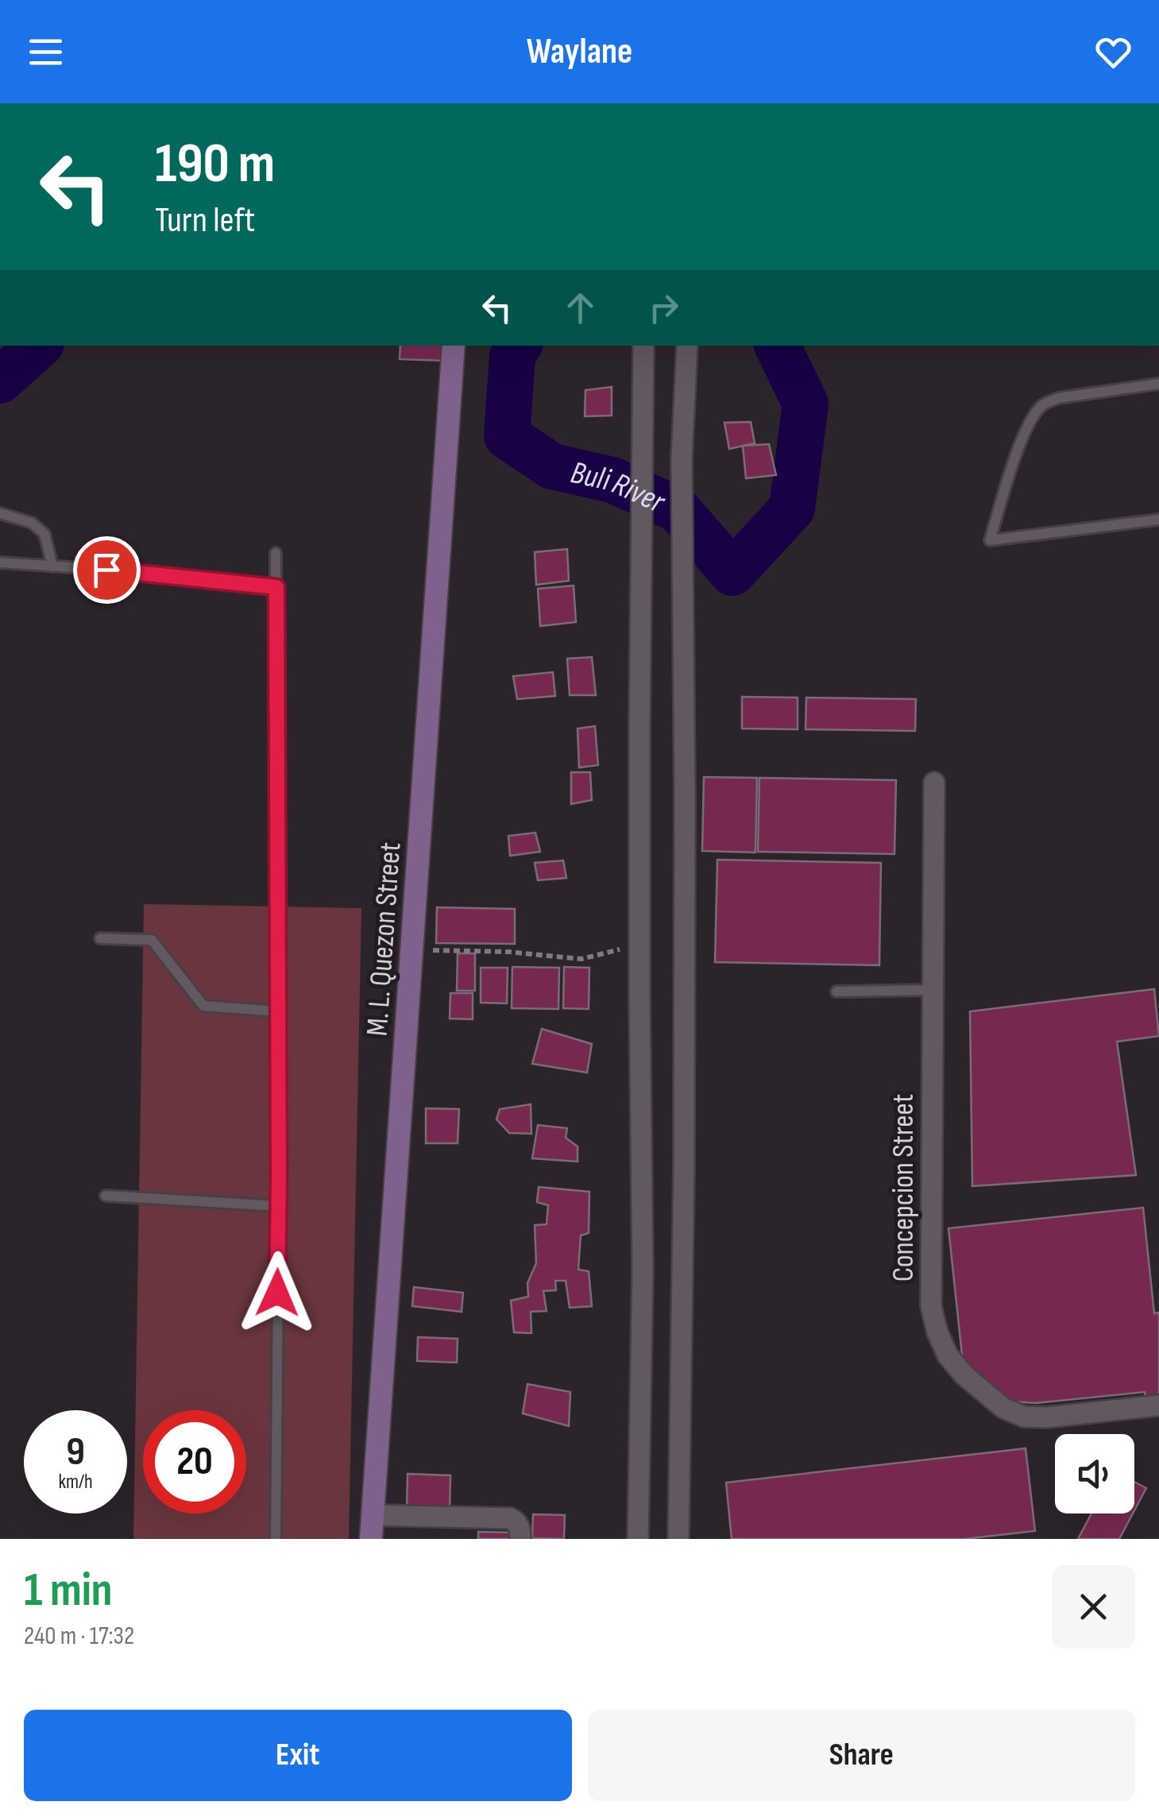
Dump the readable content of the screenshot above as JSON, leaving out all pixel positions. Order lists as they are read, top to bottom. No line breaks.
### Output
{"streets":{"main road":["M. L. Quezon Street"],"street":["Concepcion Street"]},"water":["Buli River"],"page":{"header":"Waylane","turn":["190 m","Turn left"],"speed":"9 km/h","limit":"20","heading":["1 min","240 m · 17:32"],"buttons":["Exit","Share"]}}
